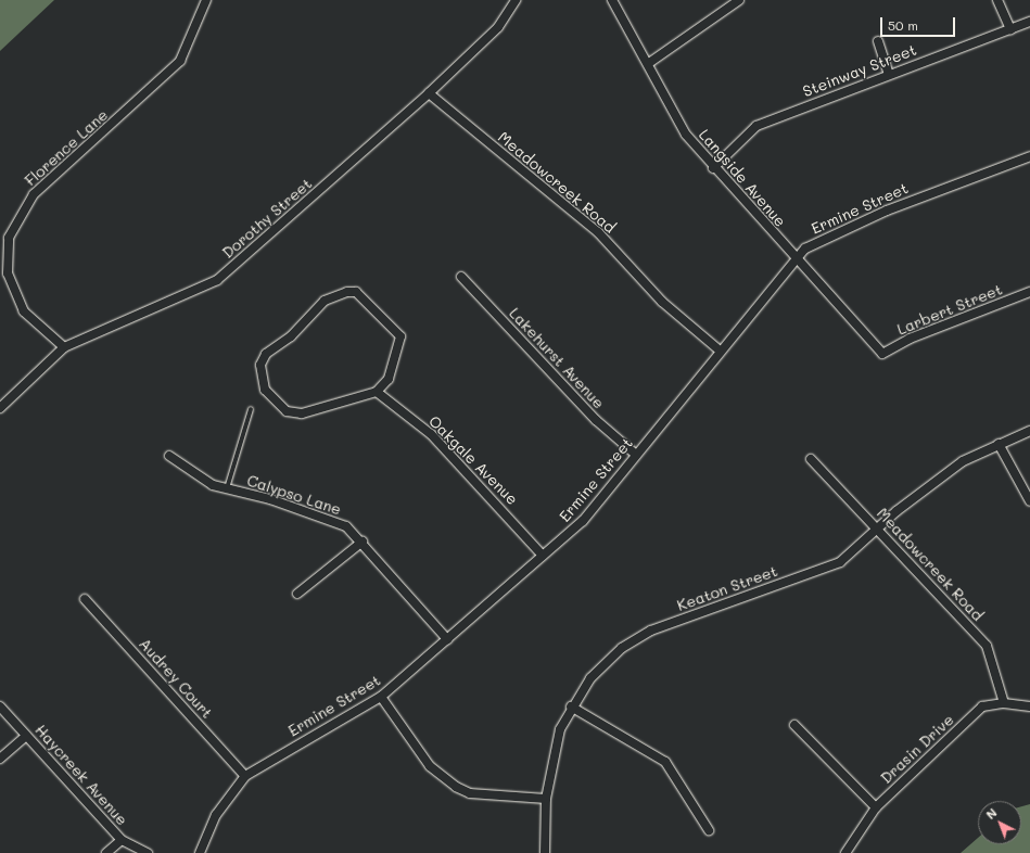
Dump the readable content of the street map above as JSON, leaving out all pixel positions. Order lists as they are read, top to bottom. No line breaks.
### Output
{"streets":{"street":["Steinway Street","Florence Lane","Langside Avenue","Meadowcreek Road","Ermine Street","Dorothy Street","Larbert Street","Lakehurst Avenue","Oakgale Avenue","Calypso Lane","Keaton Street","Audrey Court","Drasin Drive","Haycreek Avenue"]},"crossings":[["Steinway Street","Langside Avenue"],["Florence Lane","Dorothy Street"],["Langside Avenue","Ermine Street"],["Langside Avenue","Larbert Street"],["Meadowcreek Road","Ermine Street"],["Meadowcreek Road","Dorothy Street"],["Meadowcreek Road","Keaton Street"],["Meadowcreek Road","Drasin Drive"],["Ermine Street","Lakehurst Avenue"],["Ermine Street","Oakgale Avenue"],["Ermine Street","Calypso Lane"],["Ermine Street","Audrey Court"]],"scale_bar":"50 m","north":"top left"}
